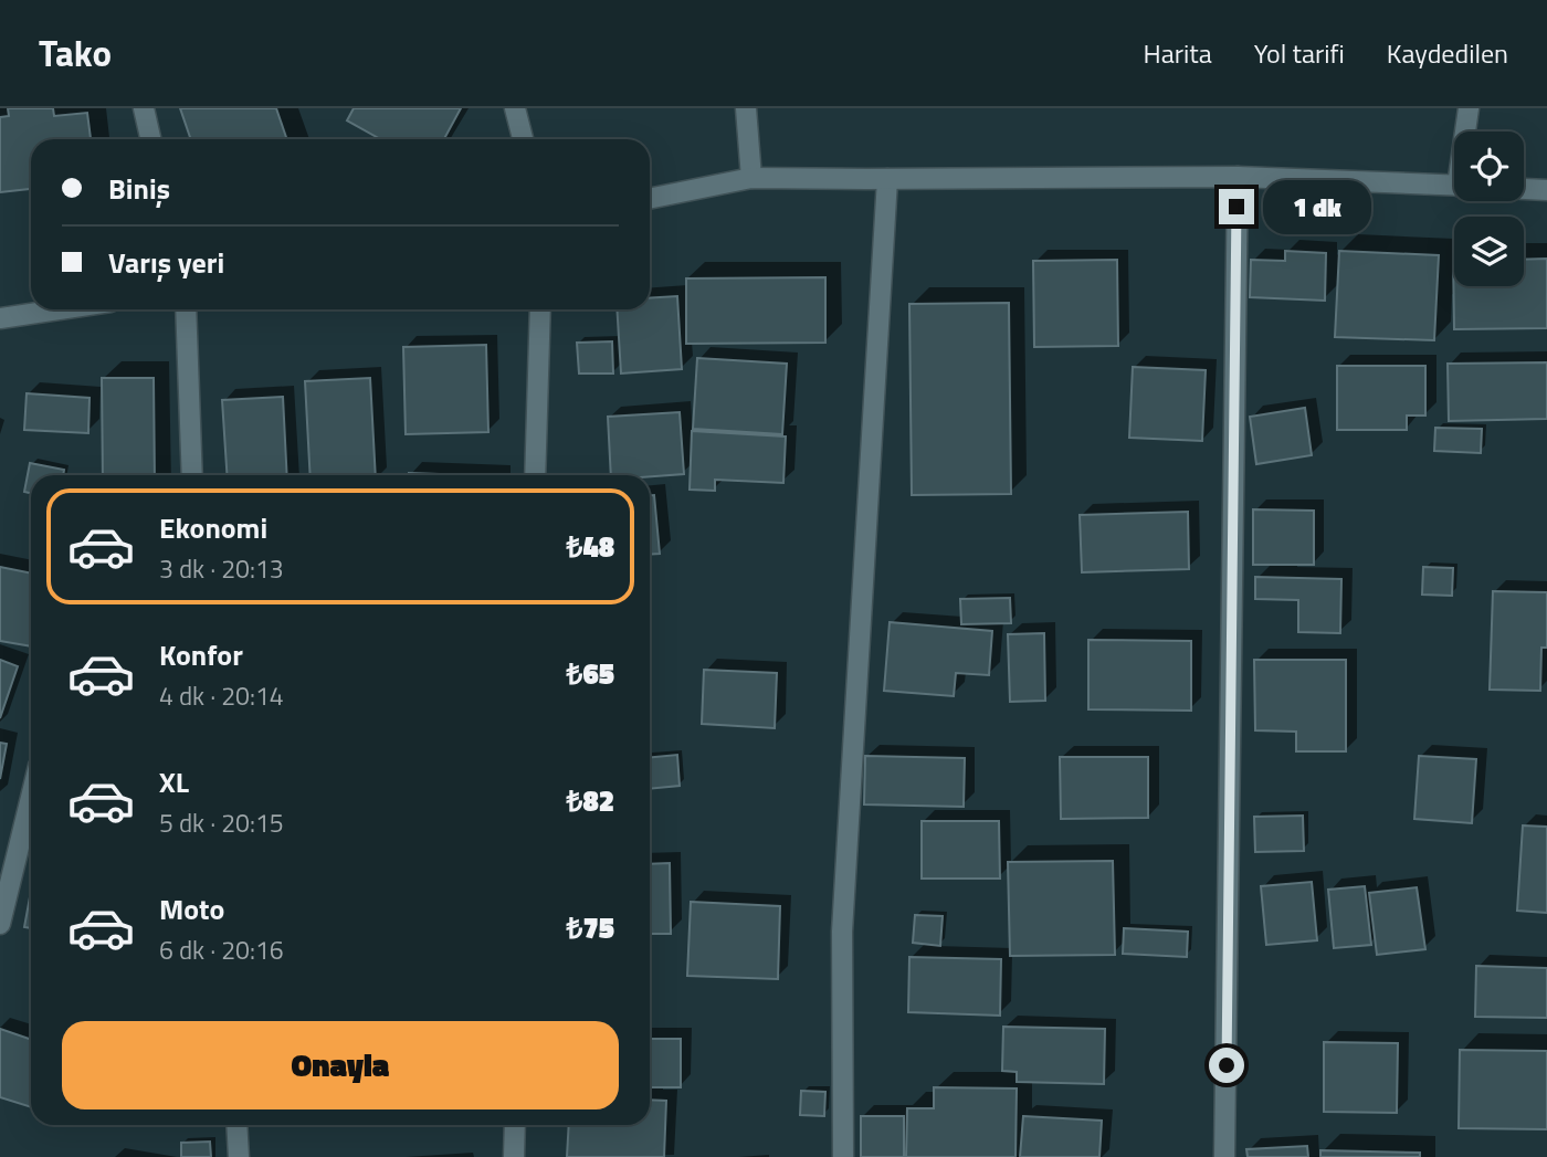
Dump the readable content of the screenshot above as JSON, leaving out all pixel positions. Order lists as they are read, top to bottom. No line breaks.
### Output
{"page":{"header":"Tako","nav":["Harita","Yol tarifi","Kaydedilen"],"banner":["Biniş","Varış yeri"],"bubble":"1 dk","list":[{"name":"Ekonomi","note":"3 dk · 20:13","value":"₺48"},{"name":"Konfor","note":"4 dk · 20:14","value":"₺65"},{"name":"XL","note":"5 dk · 20:15","value":"₺82"},{"name":"Moto","note":"6 dk · 20:16","value":"₺75"}],"buttons":"Onayla"}}
